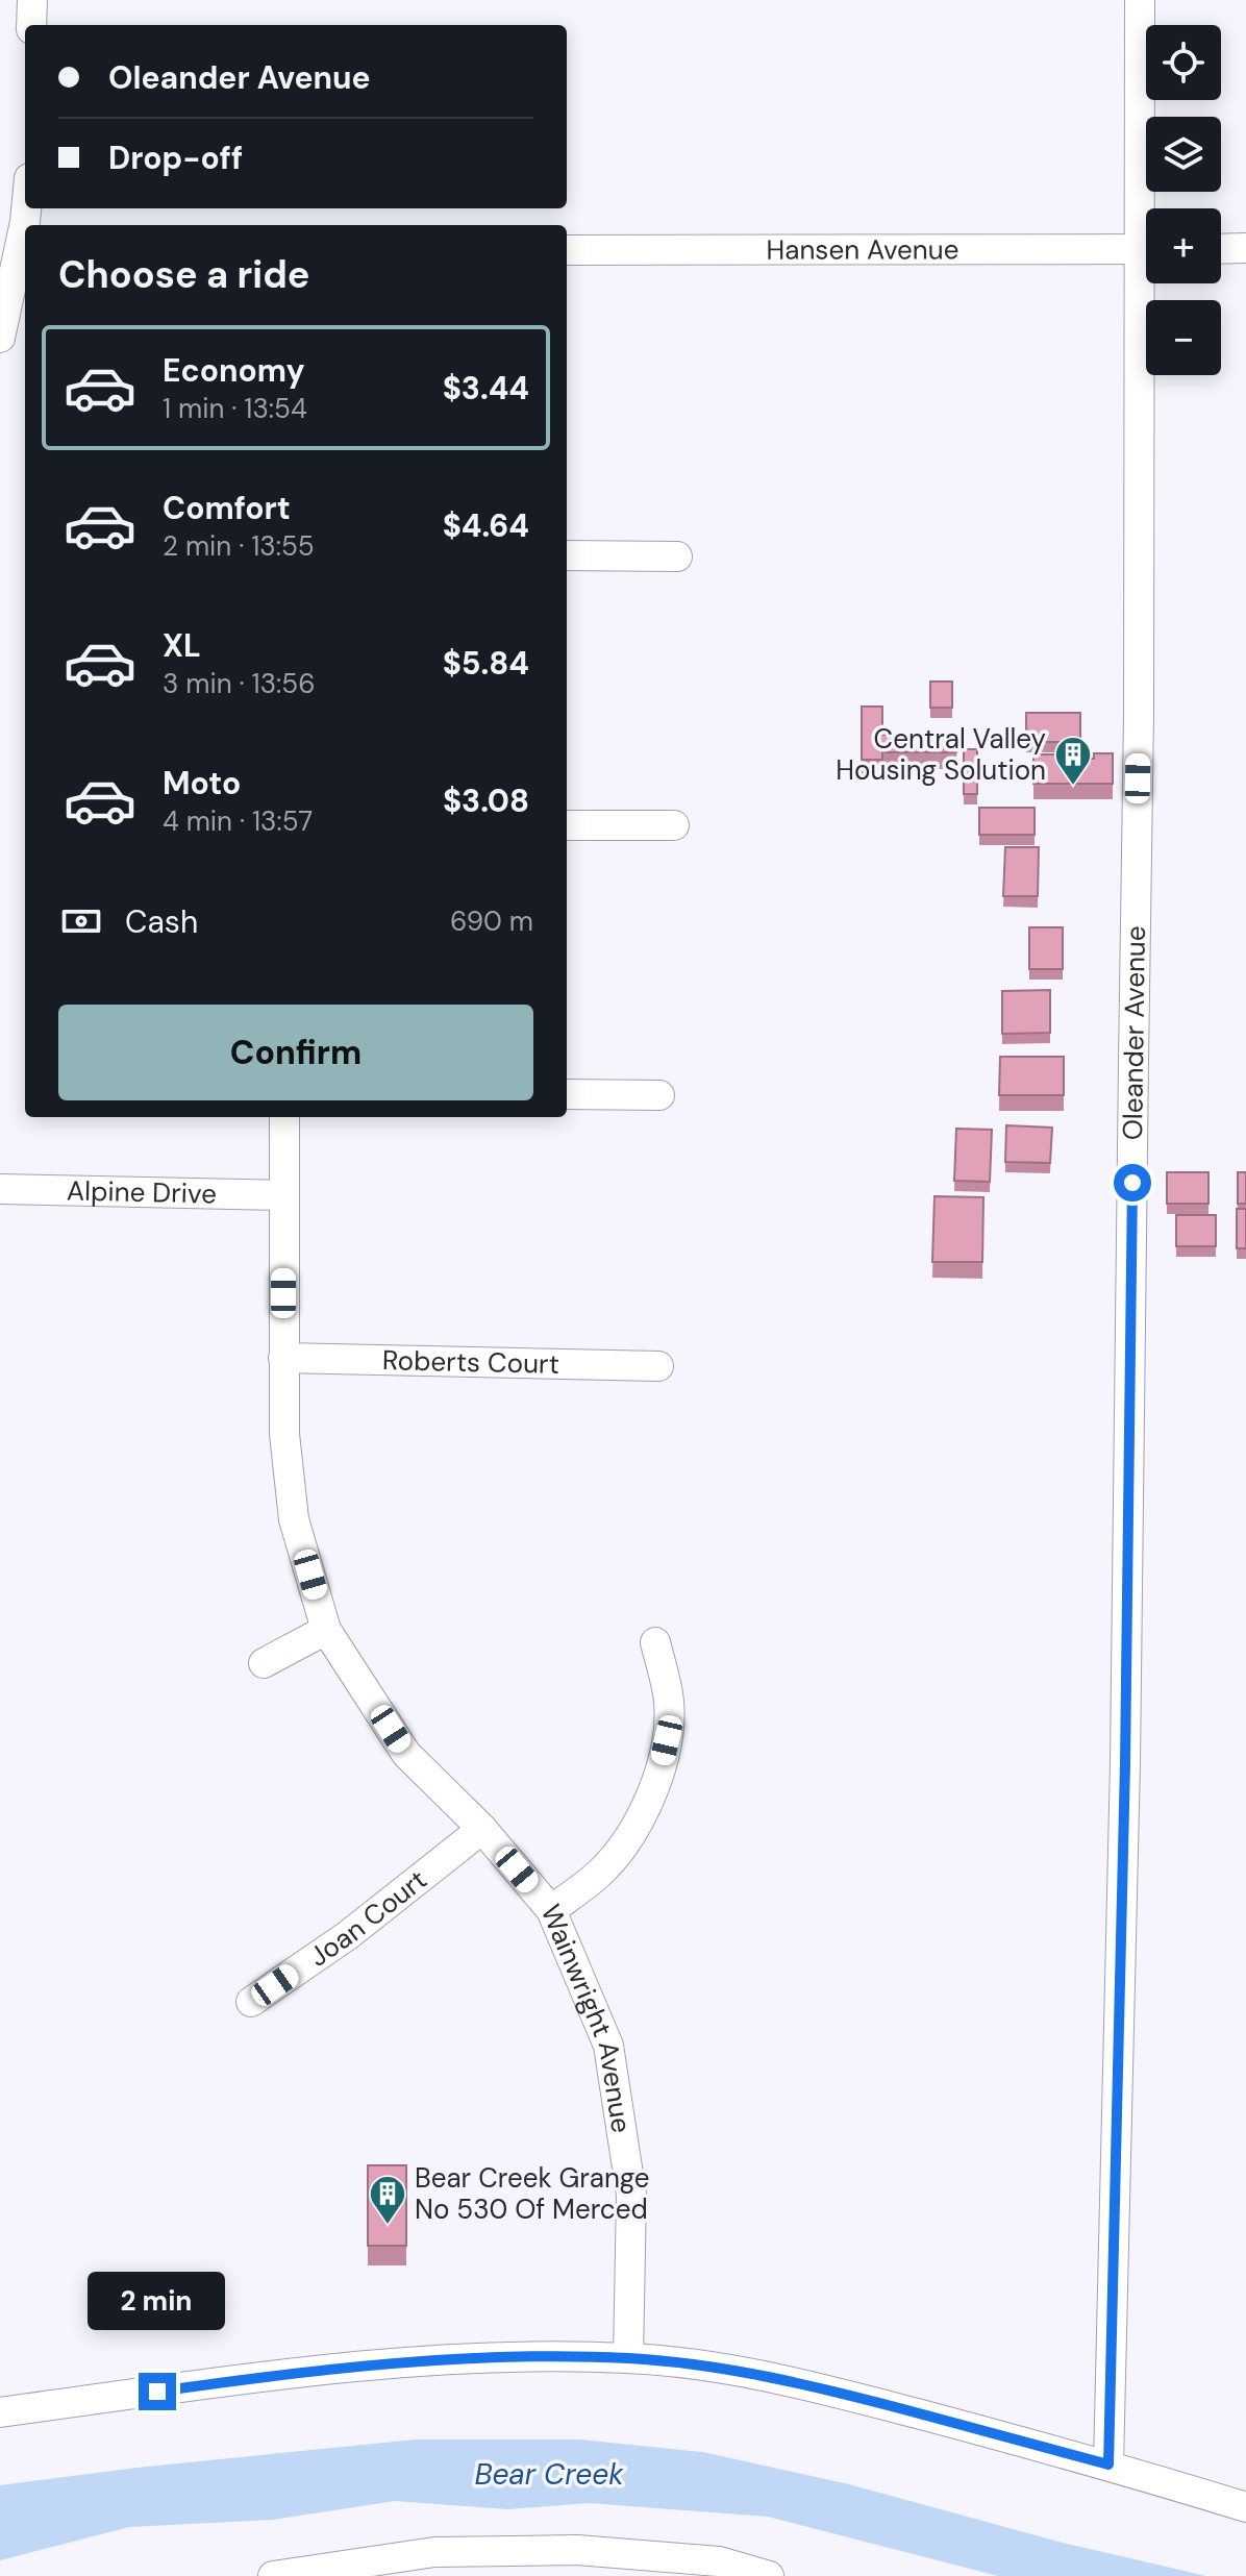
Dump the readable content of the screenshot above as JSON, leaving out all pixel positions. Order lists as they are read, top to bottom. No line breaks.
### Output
{"streets":{"street":["Hansen Avenue","Oleander Avenue","Alpine Drive","Roberts Court","Joan Court","Wainwright Avenue"]},"crossings":[["Alpine Drive","Wainwright Avenue"],["Roberts Court","Wainwright Avenue"],["Joan Court","Wainwright Avenue"]],"water":["Bear Creek"],"places":{"building":["Central Valley Housing Solution","Bear Creek Grange No 530 Of Merced"]},"page":{"map_buttons":["+","−"],"banner":["Oleander Avenue","Drop-off"],"heading":"Choose a ride","list":[{"name":"Economy","note":"1 min · 13:54","value":"$3.44"},{"name":"Comfort","note":"2 min · 13:55","value":"$4.64"},{"name":"XL","note":"3 min · 13:56","value":"$5.84"},{"name":"Moto","note":"4 min · 13:57","value":"$3.08"}],"pay":["Cash","690 m"],"buttons":"Confirm","bubble":"2 min"}}
